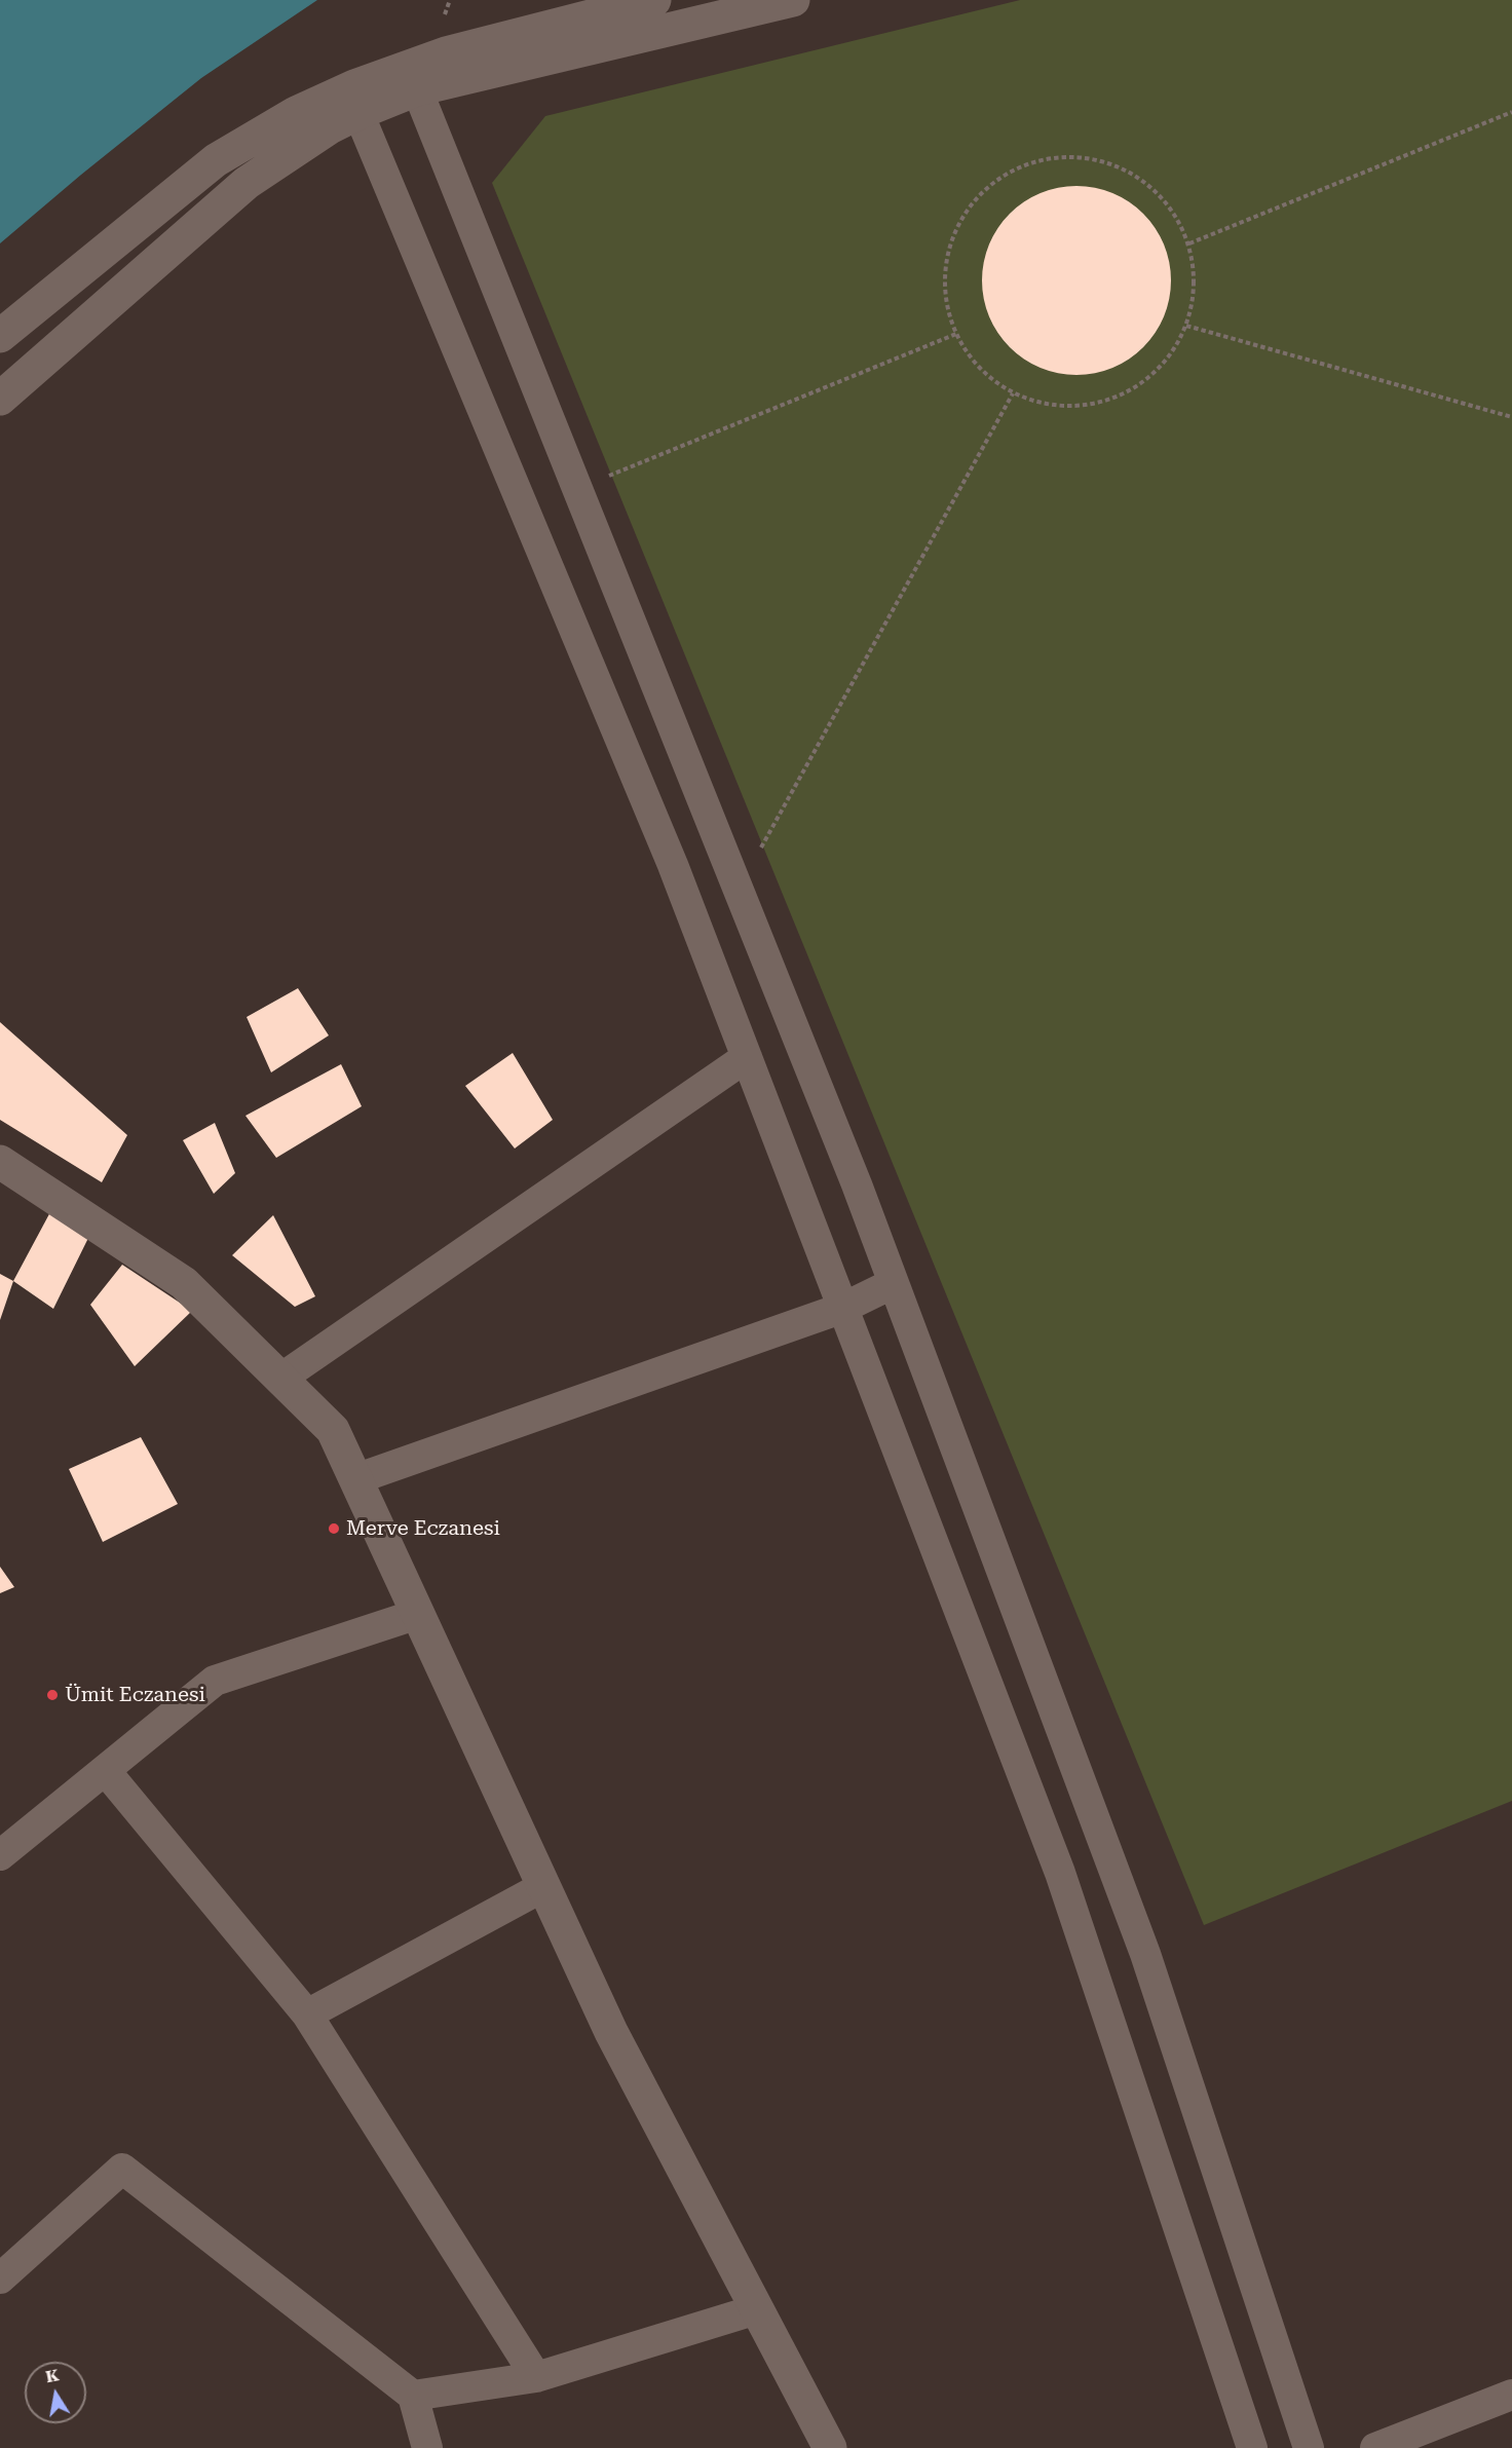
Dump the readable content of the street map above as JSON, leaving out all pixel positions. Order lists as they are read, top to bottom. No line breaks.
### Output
{"places":["Merve Eczanesi","Ümit Eczanesi"],"north":"top"}
